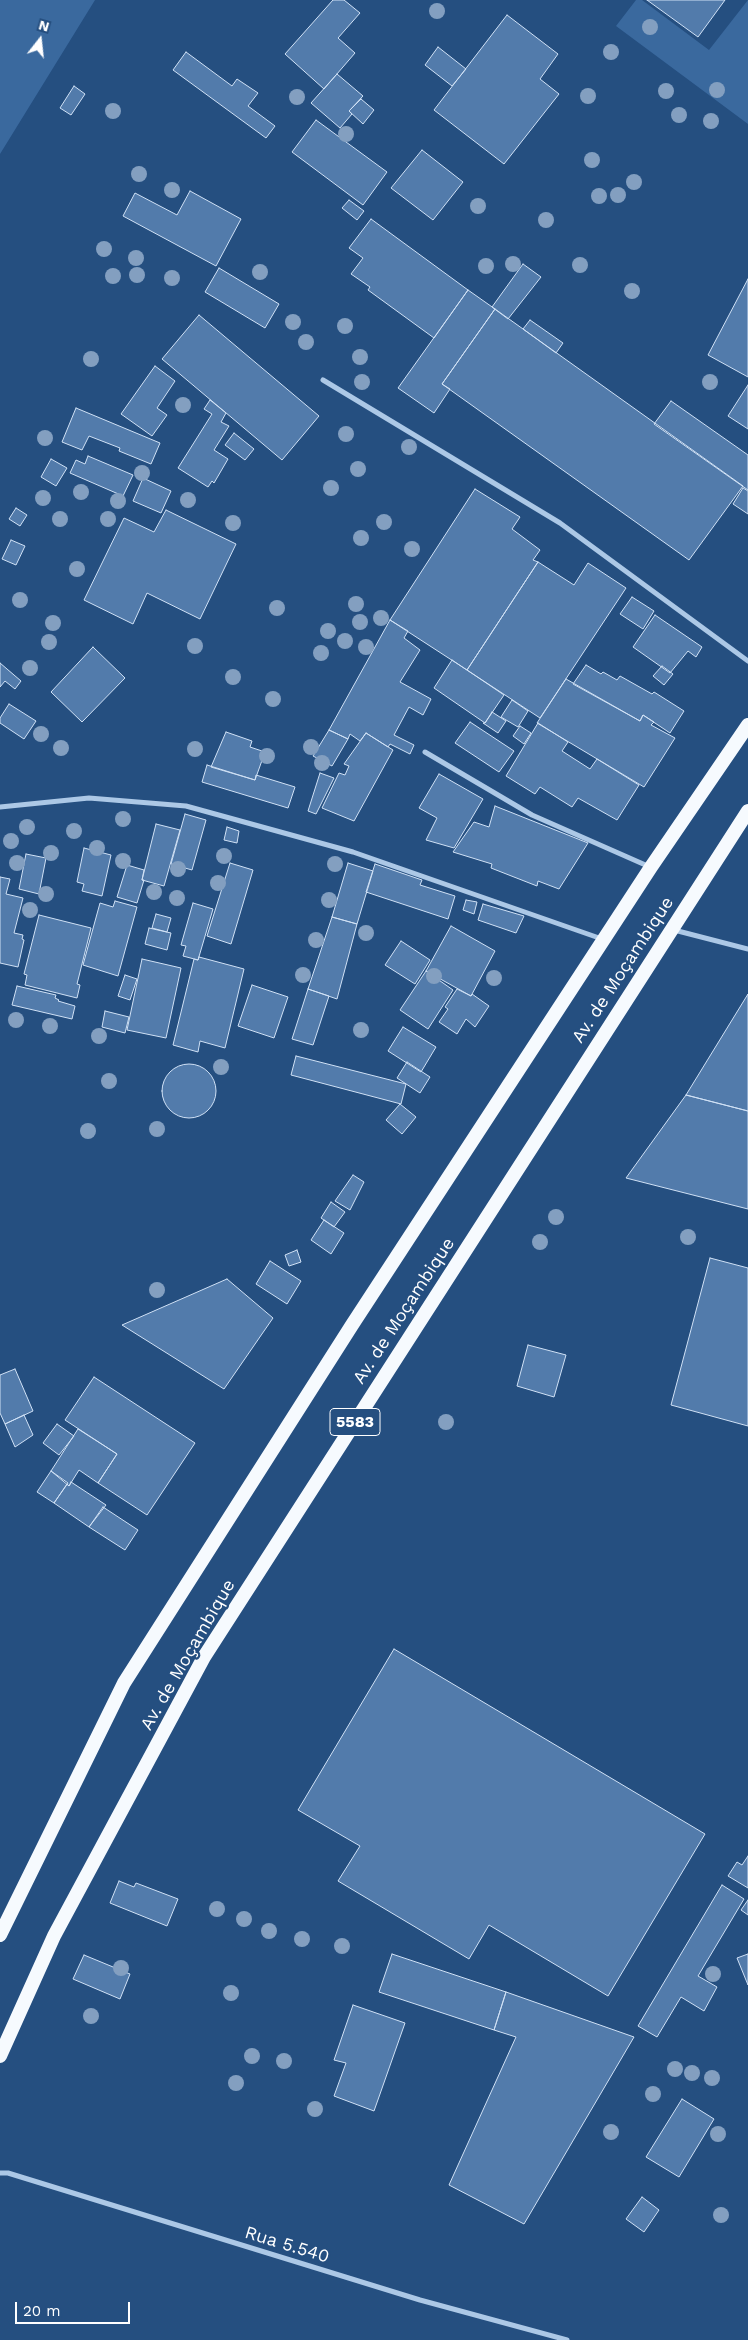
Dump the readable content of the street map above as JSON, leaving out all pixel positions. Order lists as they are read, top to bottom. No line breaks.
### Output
{"streets":{"highway":["Av. de Moçambique","5583"],"street":["Rua 5.540"]},"scale_bar":"20 m","north":"top"}
